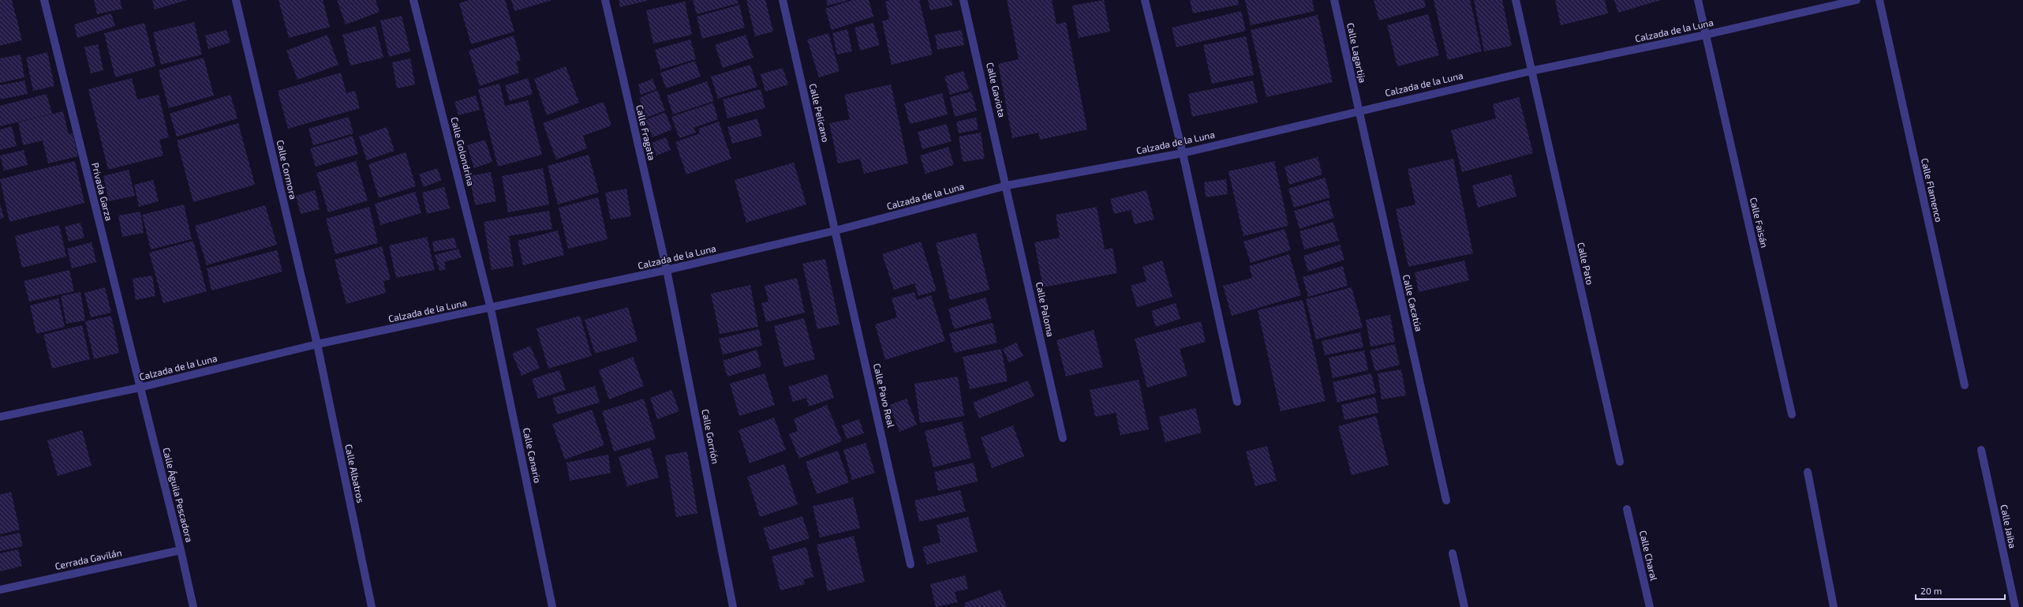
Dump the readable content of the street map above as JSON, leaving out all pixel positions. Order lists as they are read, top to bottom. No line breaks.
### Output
{"streets":{"street":["Calzada de la Luna","Calle Lagartija","Calle Gaviota","Calle Pelicano","Calle Fragata","Calle Golondrina","Calle Cormora","Calle Flamenco","Privada Garza","Calle Faisán","Calle Pato","Calle Cacatúa","Calle Paloma","Calle Pavo Real","Calle Gorrión","Calle Canario","Calle Albatros","Calle Águila Pescadora","Calle Jaiba","Calle Charal","Cerrada Gavilán"]},"crossings":[["Calzada de la Luna","Calle Lagartija"],["Calzada de la Luna","Calle Gaviota"],["Calzada de la Luna","Calle Pelicano"],["Calzada de la Luna","Calle Fragata"],["Calzada de la Luna","Calle Golondrina"],["Calzada de la Luna","Calle Cormora"],["Calzada de la Luna","Privada Garza"],["Calzada de la Luna","Calle Faisán"],["Calzada de la Luna","Calle Pato"],["Calzada de la Luna","Calle Cacatúa"],["Calzada de la Luna","Calle Paloma"],["Calzada de la Luna","Calle Pavo Real"],["Calzada de la Luna","Calle Gorrión"],["Calzada de la Luna","Calle Canario"],["Calzada de la Luna","Calle Albatros"],["Calzada de la Luna","Calle Águila Pescadora"],["Calle Lagartija","Calle Cacatúa"],["Calle Gaviota","Calle Paloma"],["Calle Pelicano","Calle Pavo Real"],["Calle Fragata","Calle Gorrión"],["Calle Golondrina","Calle Canario"],["Calle Cormora","Calle Albatros"],["Privada Garza","Calle Águila Pescadora"],["Calle Águila Pescadora","Cerrada Gavilán"]],"scale_bar":"20 m"}
